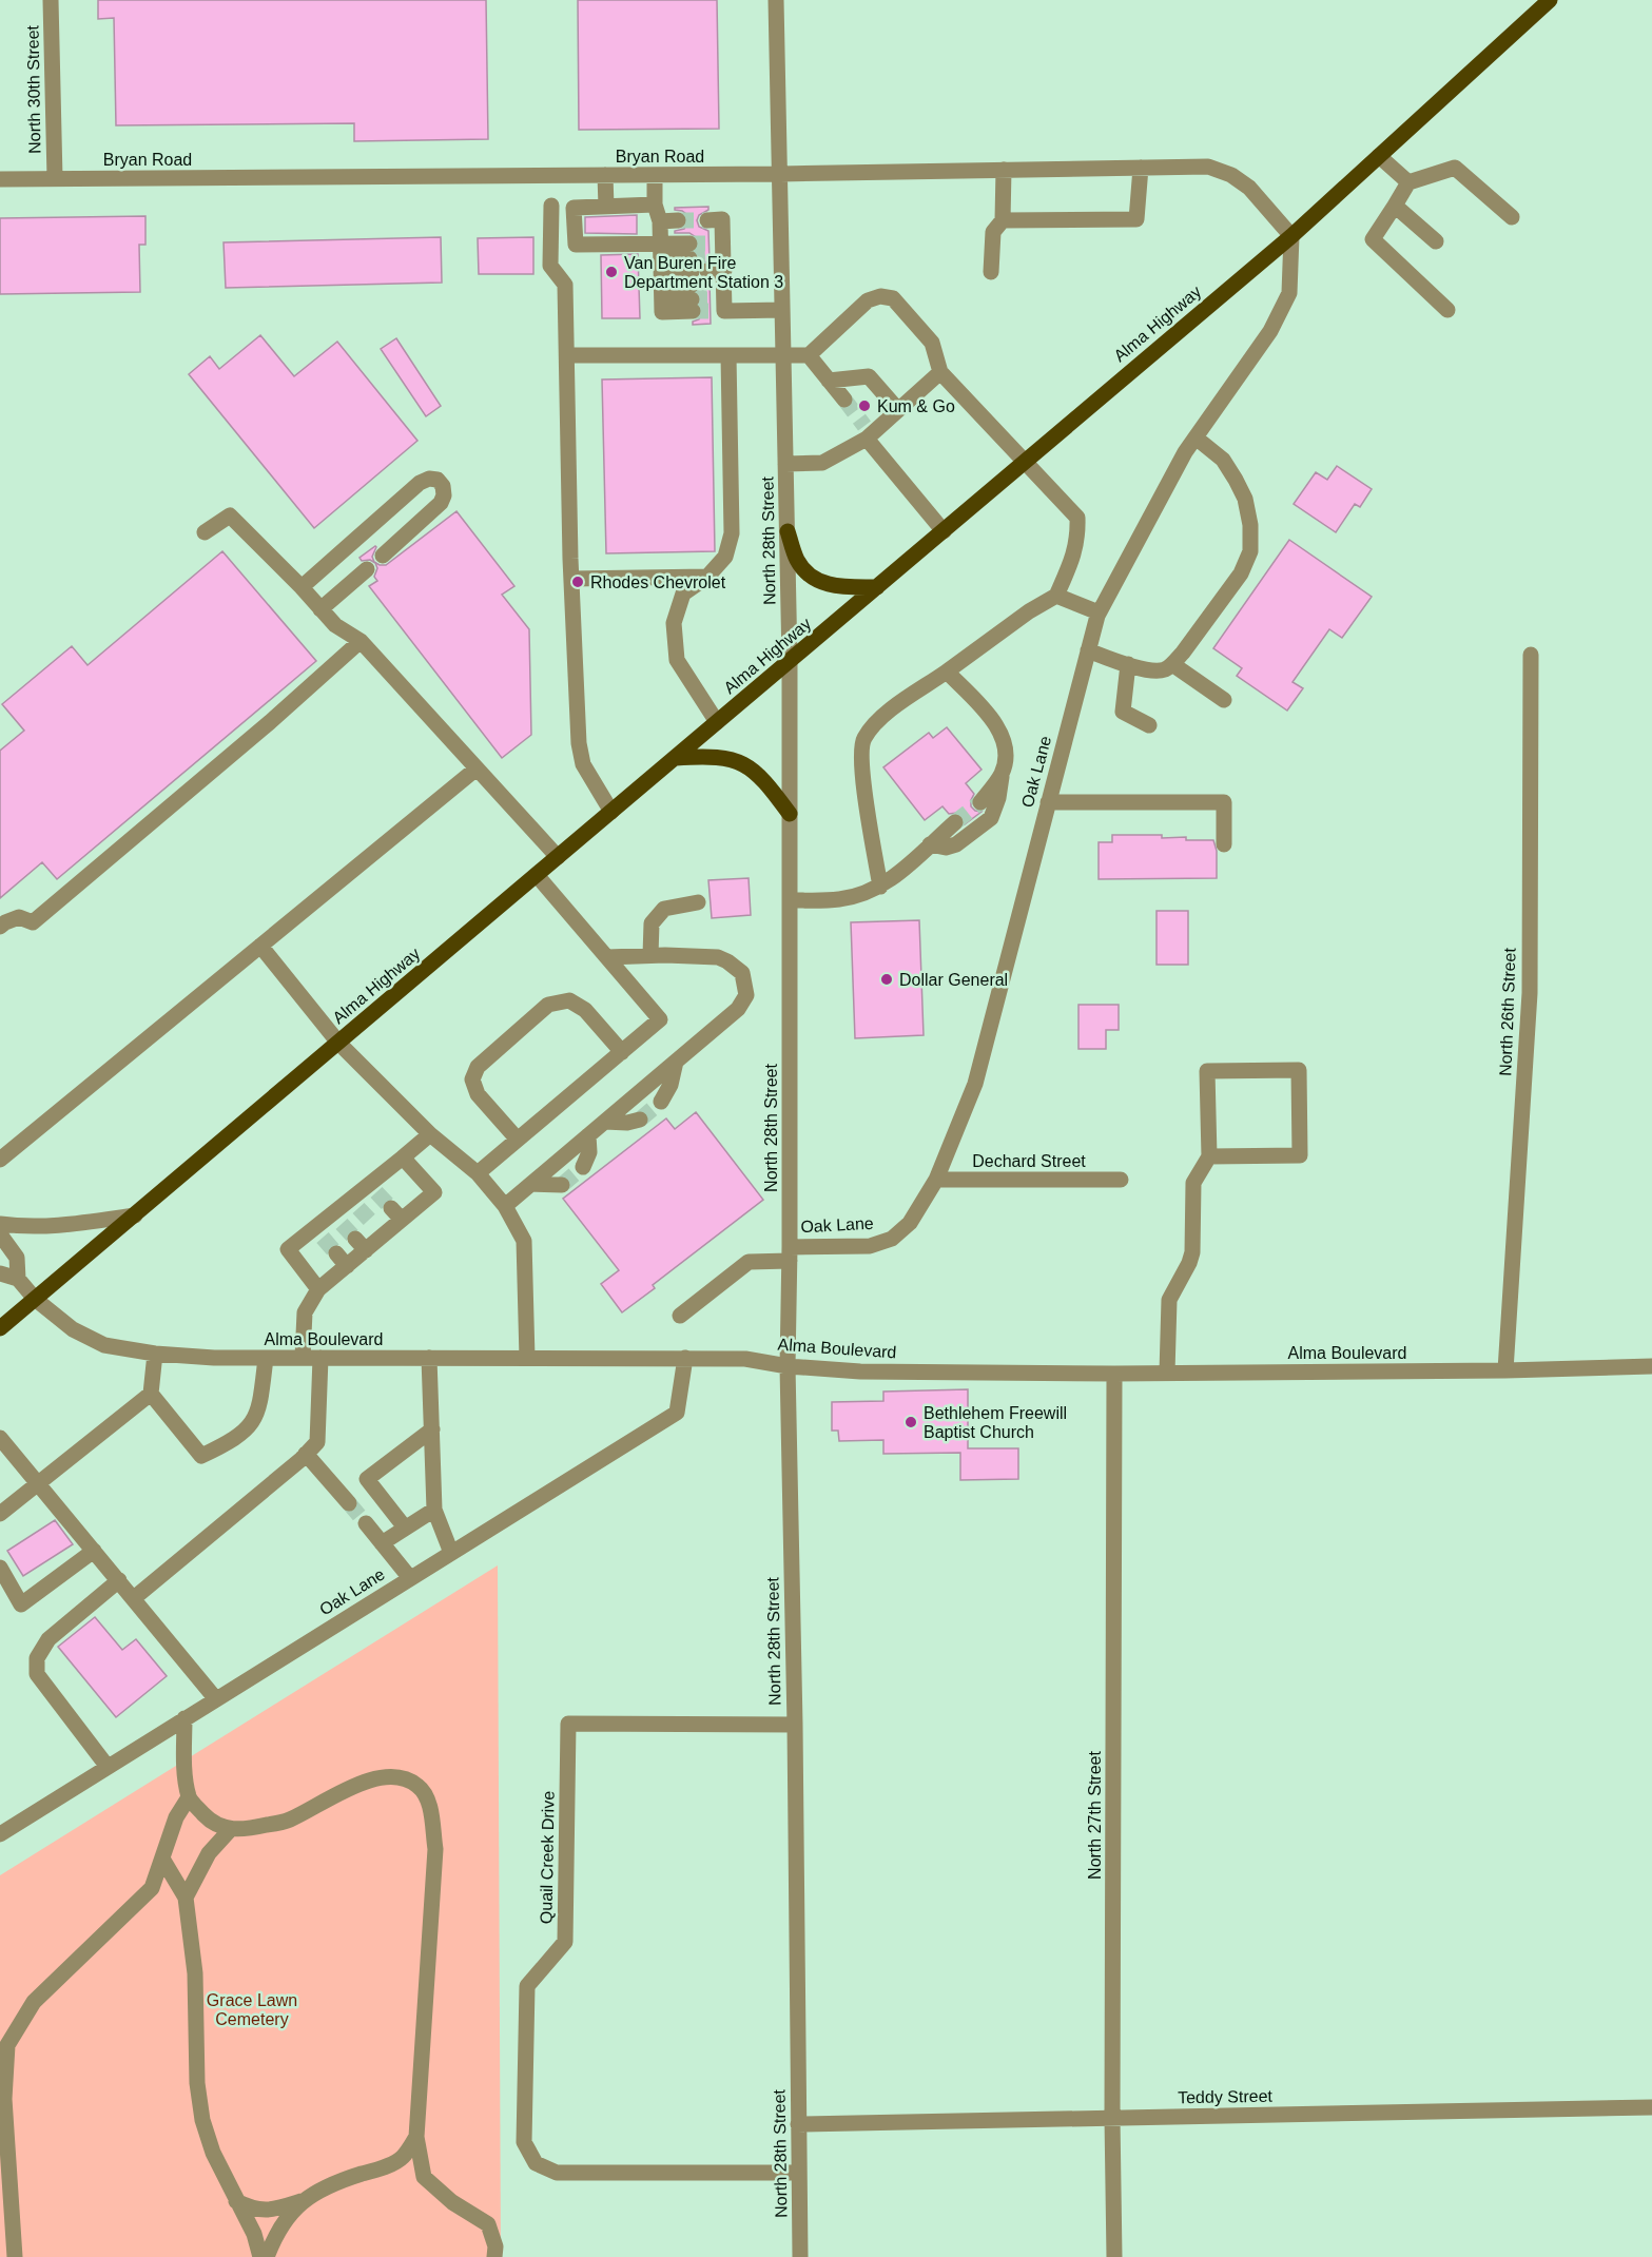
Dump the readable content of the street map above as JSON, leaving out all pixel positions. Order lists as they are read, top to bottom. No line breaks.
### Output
{"streets":{"main road":["Alma Highway"],"street":["North 30th Street","Bryan Road","North 28th Street","Oak Lane","North 26th Street","Dechard Street","Alma Boulevard","North 27th Street","Quail Creek Drive","Teddy Street"]},"crossings":[["North 30th Street","Bryan Road"],["Bryan Road","Alma Highway"],["Bryan Road","North 28th Street"],["Bryan Road","Oak Lane"],["Alma Highway","North 28th Street"],["Alma Highway","Oak Lane"],["Alma Highway","Alma Boulevard"],["North 28th Street","Oak Lane"],["North 28th Street","Alma Boulevard"],["North 28th Street","Quail Creek Drive"],["North 28th Street","Teddy Street"],["Oak Lane","Dechard Street"],["Oak Lane","Alma Boulevard"],["North 26th Street","Alma Boulevard"],["Alma Boulevard","North 27th Street"],["North 27th Street","Teddy Street"]],"parks":["Grace Lawn Cemetery"],"places":["Van Buren Fire Department Station 3","Kum & Go","Rhodes Chevrolet","Dollar General","Bethlehem Freewill Baptist Church"]}
